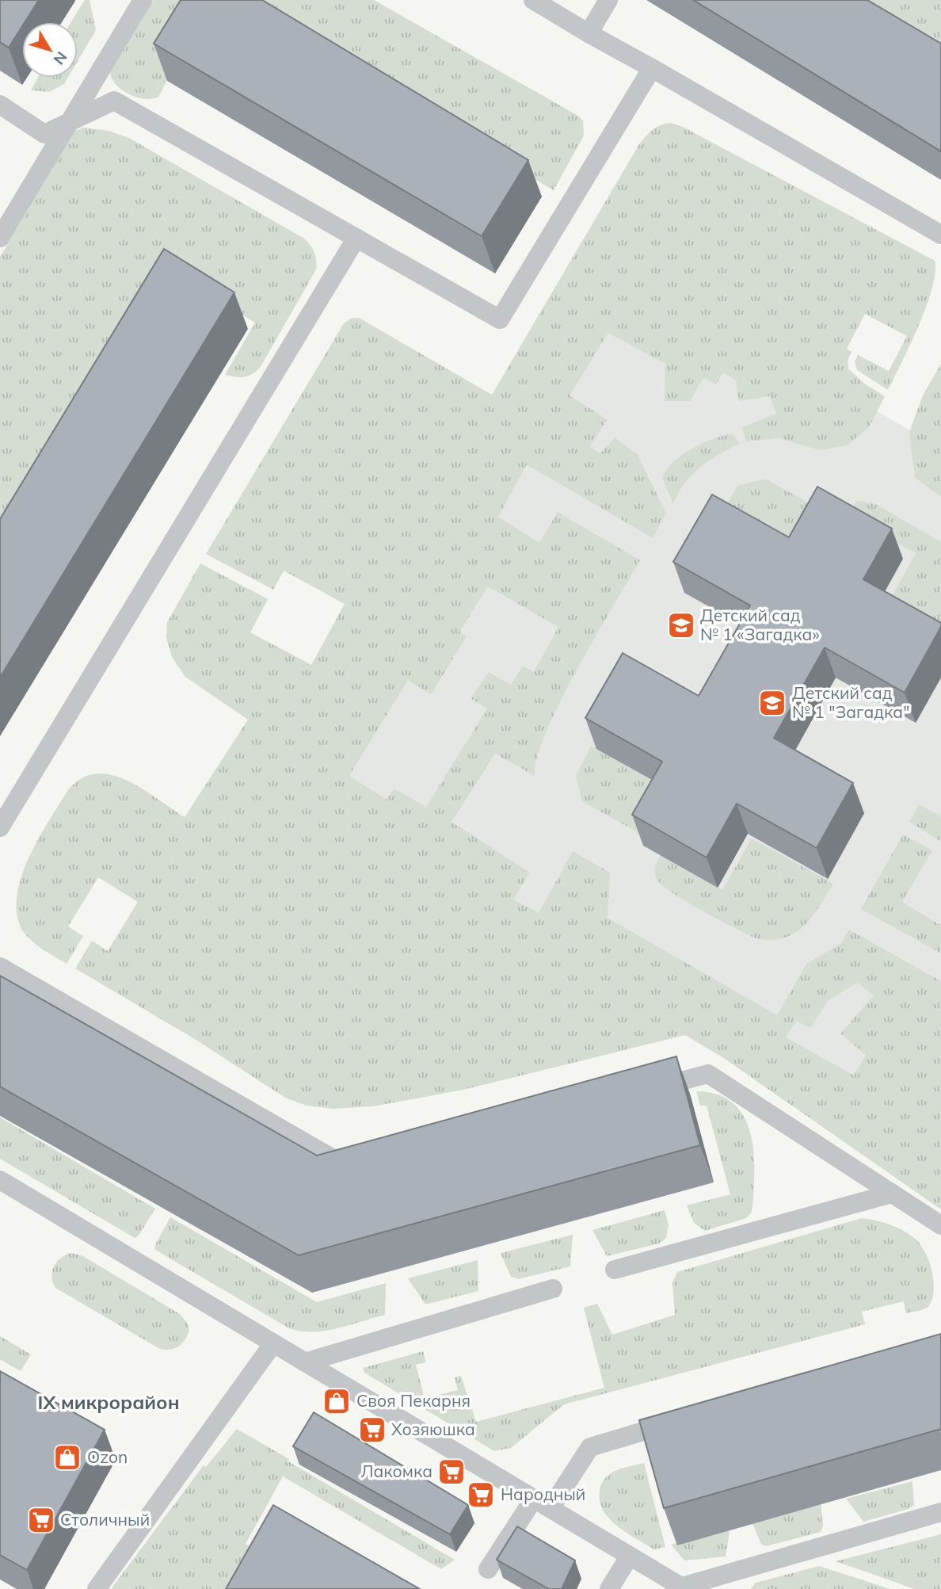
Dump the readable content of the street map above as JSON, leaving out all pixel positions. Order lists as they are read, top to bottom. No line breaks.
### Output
{"districts":["IX микрорайон"],"places":{"school or university":["Детский сад № 1 «Загадка»","Детский сад № 1 \"Загадка\""],"shop":["Своя Пекарня","Ozon"],"supermarket":["Хозяюшка","Лакомка","Народный","Столичный"]},"north":"bottom right"}
